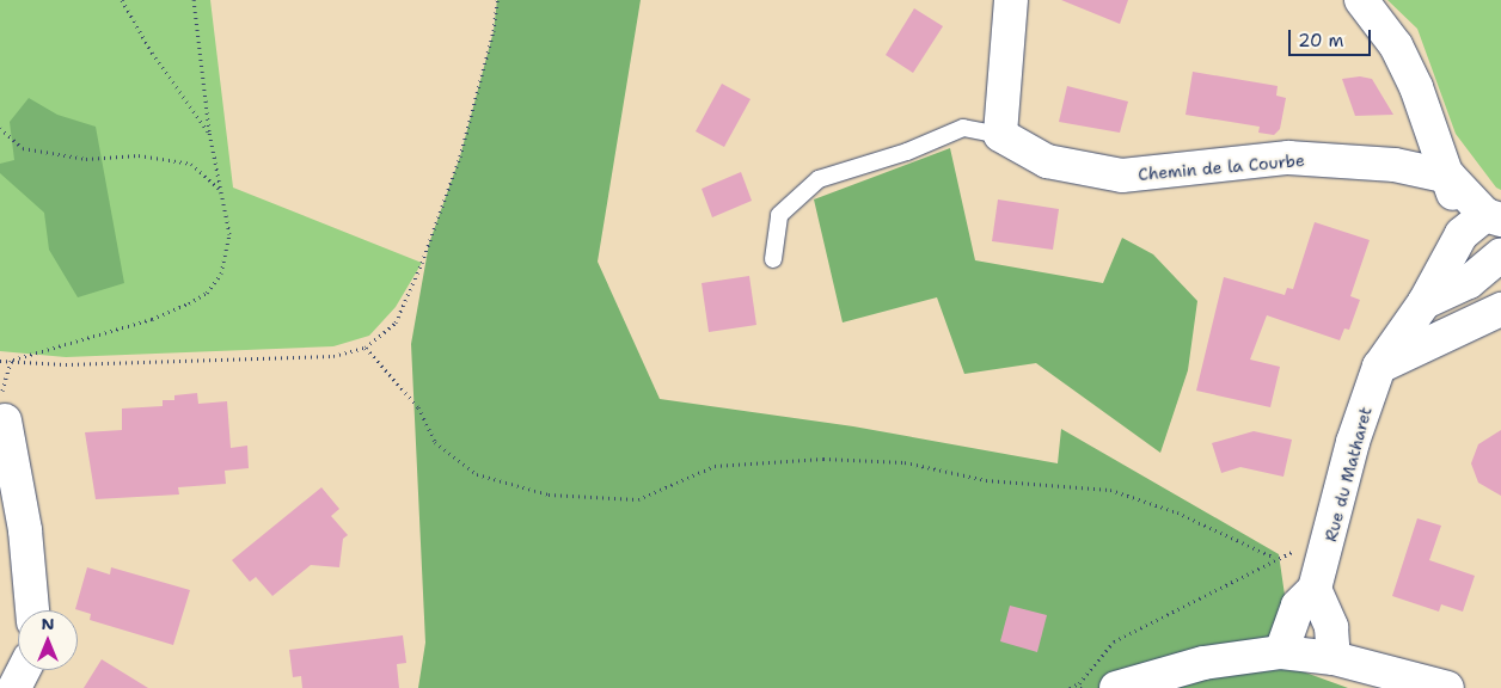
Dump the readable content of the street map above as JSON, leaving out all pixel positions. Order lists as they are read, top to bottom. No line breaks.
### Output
{"streets":{"street":["Chemin de la Courbe","Rue du Matharet"]},"scale_bar":"20 m","north":"top"}
